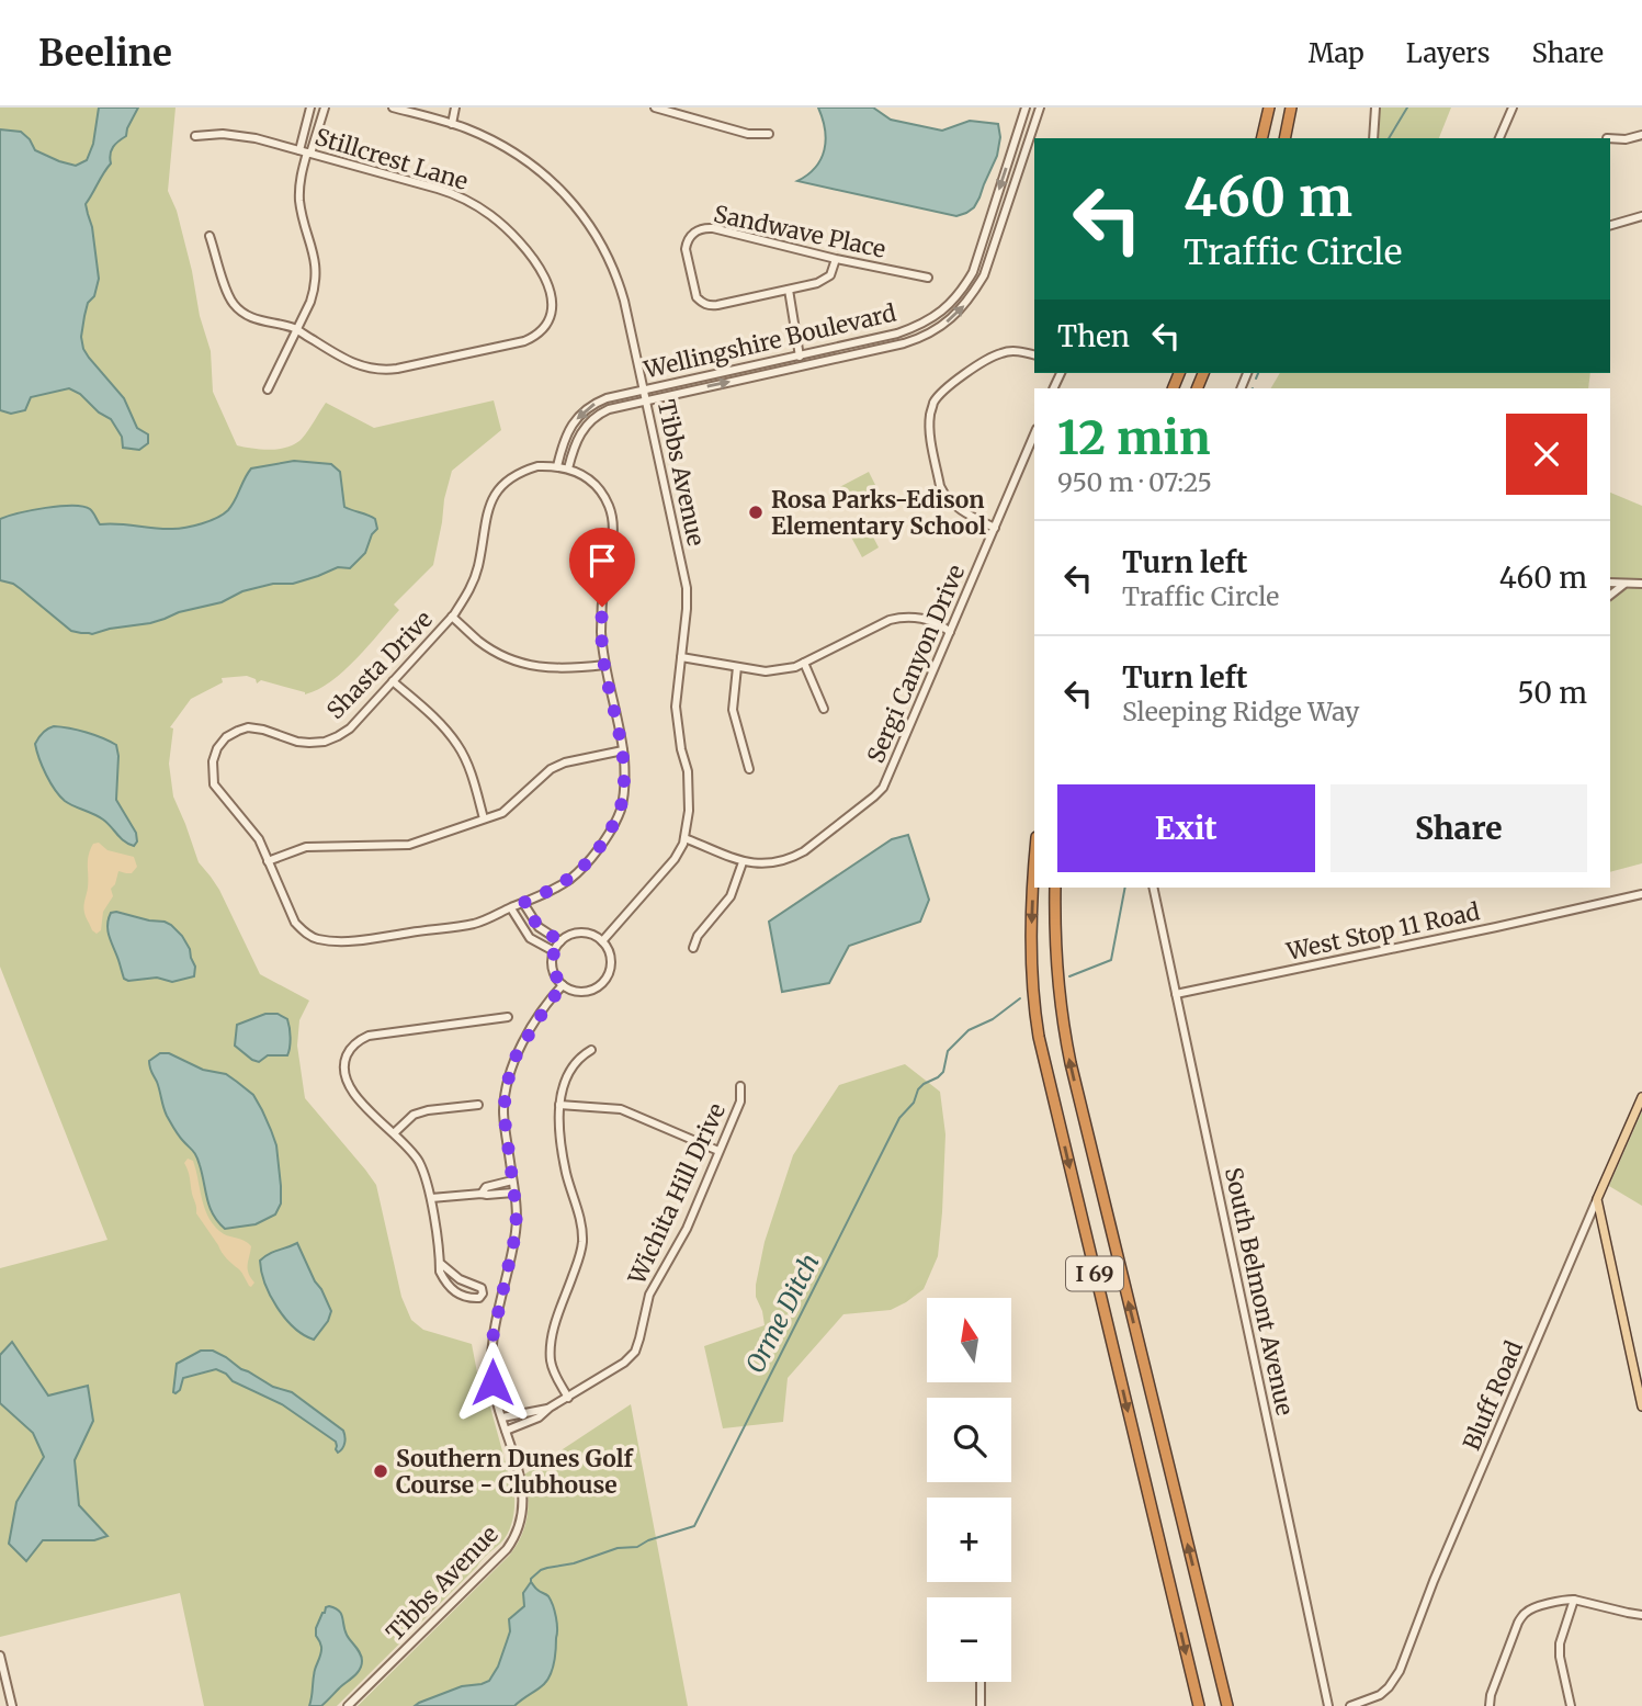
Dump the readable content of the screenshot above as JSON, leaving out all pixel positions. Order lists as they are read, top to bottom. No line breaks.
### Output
{"streets":{"highway":["I 69"],"main road":["Bluff Road"],"street":["Stillcrest Lane","Sandwave Place","Wellingshire Boulevard","Tibbs Avenue","Sergi Canyon Drive","Shasta Drive","West Stop 11 Road","Wichita Hill Drive","South Belmont Avenue"]},"crossings":[["Wellingshire Boulevard","Tibbs Avenue"],["Wellingshire Boulevard","Shasta Drive"],["Tibbs Avenue","Sergi Canyon Drive"],["Tibbs Avenue","Wichita Hill Drive"],["West Stop 11 Road","South Belmont Avenue"]],"water":["Orme Ditch"],"places":["Rosa Parks-Edison Elementary School","Southern Dunes Golf Course - Clubhouse"],"north":"top","page":{"header":"Beeline","nav":["Map","Layers","Share"],"turn":["460 m","Traffic Circle"],"then":"Then","heading":["12 min","950 m · 07:25"],"list":[{"name":"Turn left","note":"Traffic Circle","value":"460 m"},{"name":"Turn left","note":"Sleeping Ridge Way","value":"50 m"}],"buttons":["Exit","Share"],"map_buttons":["+","−"]}}
